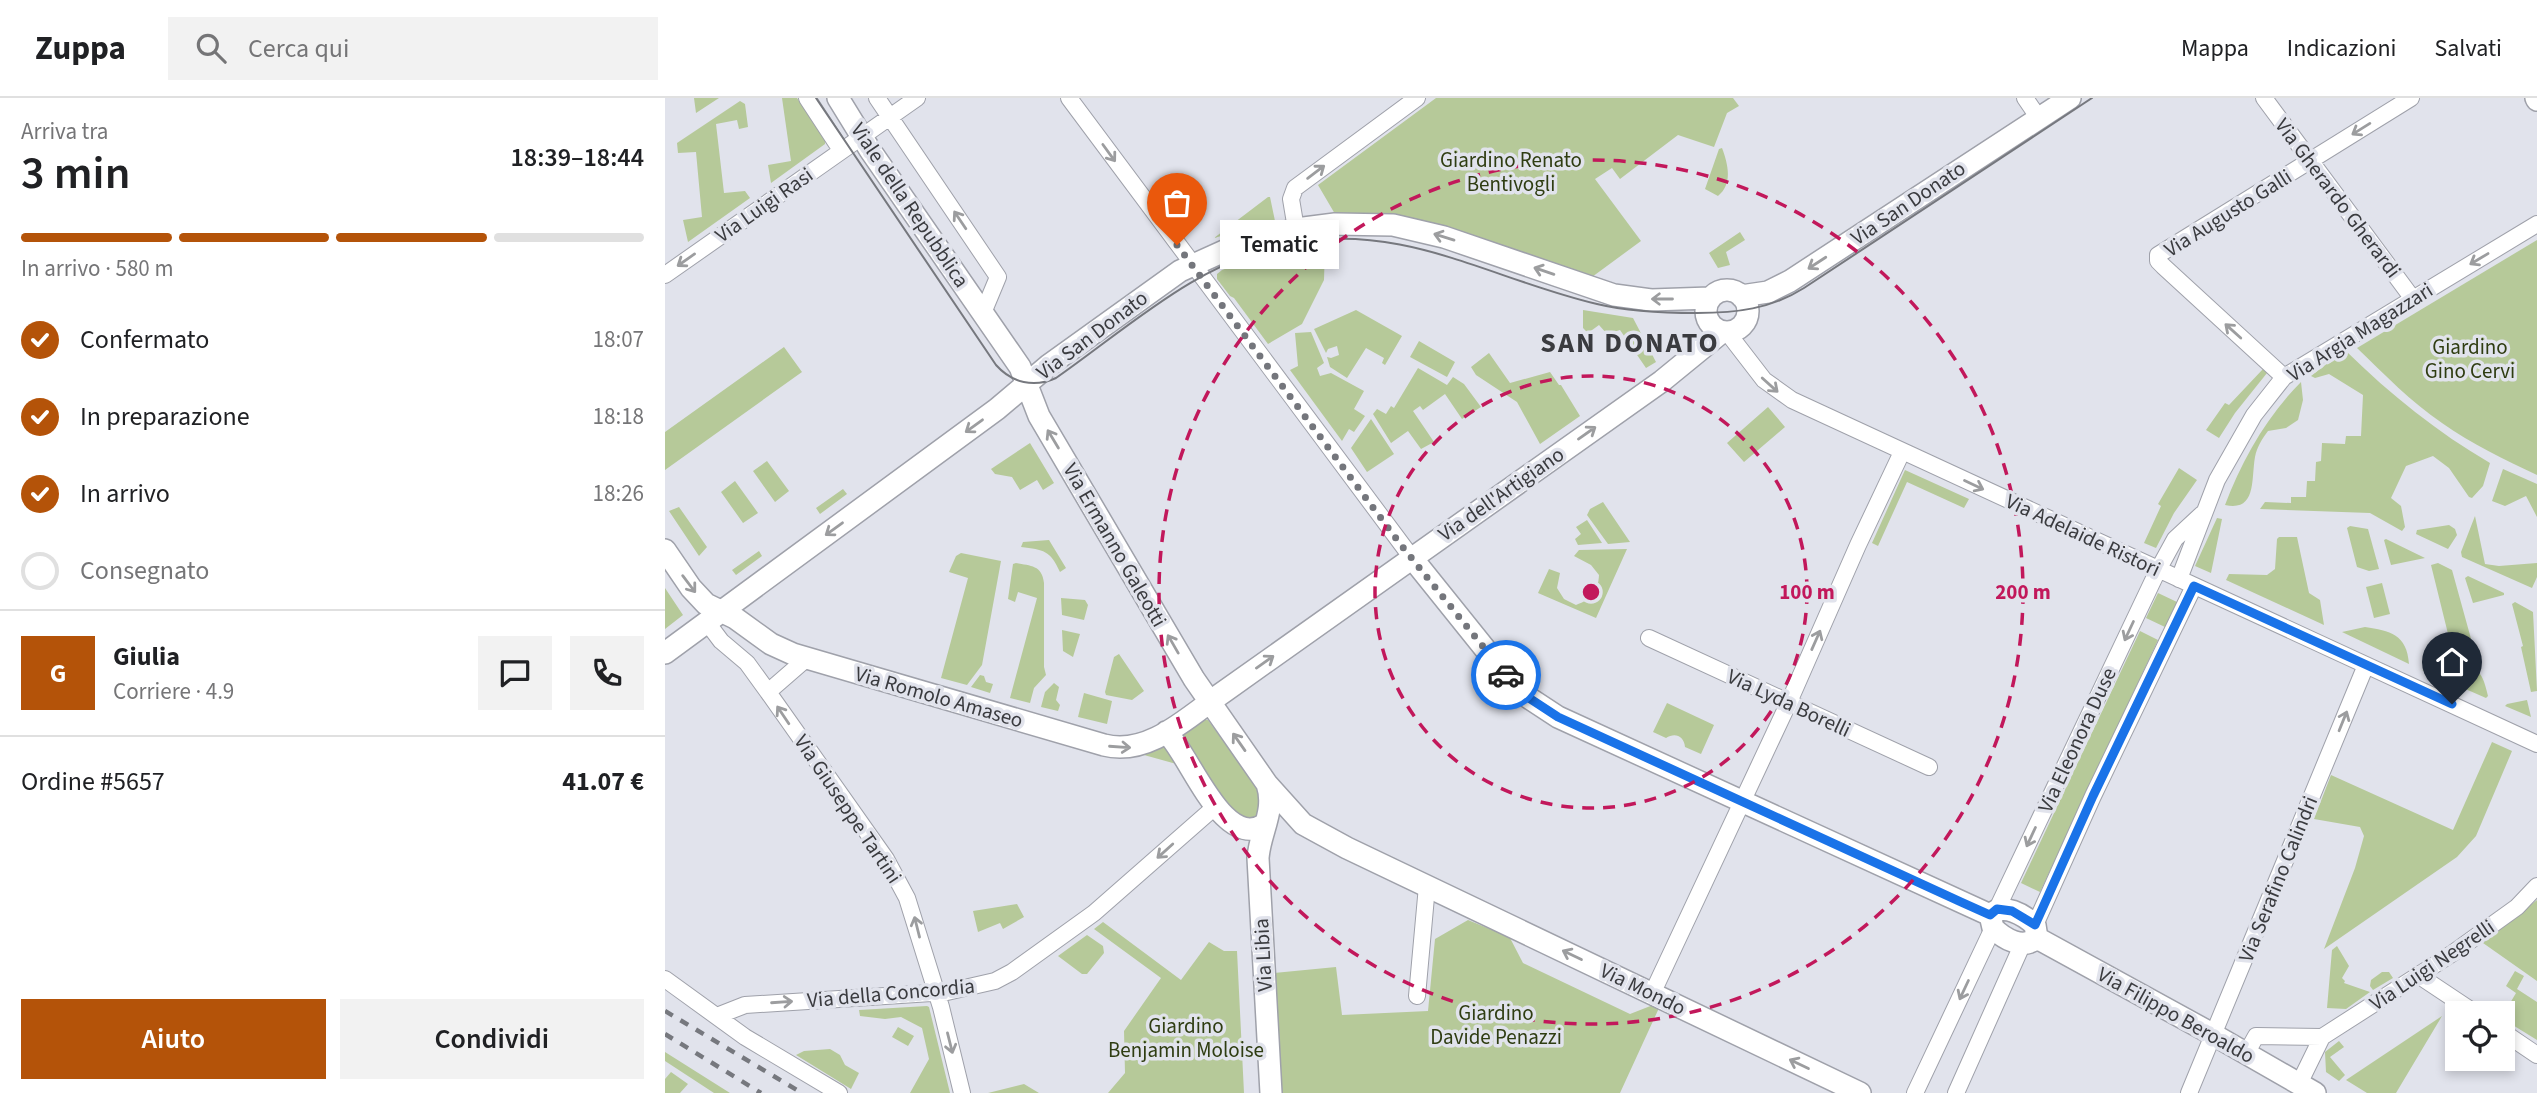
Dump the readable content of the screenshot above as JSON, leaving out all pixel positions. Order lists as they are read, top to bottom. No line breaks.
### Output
{"streets":{"main road":["Via San Donato","Viale della Repubblica","Via dell'Artigiano","Via Ermanno Galeotti","Via Romolo Amaseo","Via Libia","Via Mondo","Via Filippo Beroaldo"],"street":["Via Gherardo Gherardi","Via Luigi Rasi","Via Augusto Galli","Via Argia Magazzari","Via Adelaide Ristori","Via Lyda Borelli","Via Eleonora Duse","Via Giuseppe Tartini","Via Serafino Calindri","Via Luigi Negrelli","Via della Concordia"]},"crossings":[["Via Gherardo Gherardi","Via Augusto Galli"],["Via Gherardo Gherardi","Via Argia Magazzari"],["Via San Donato","Viale della Repubblica"],["Via San Donato","Via dell'Artigiano"],["Via San Donato","Via Adelaide Ristori"],["Via San Donato","Via Ermanno Galeotti"],["Via San Donato","Via Romolo Amaseo"],["Via San Donato","Via Giuseppe Tartini"],["Via Luigi Rasi","Viale della Repubblica"],["Viale della Repubblica","Via Ermanno Galeotti"],["Via Augusto Galli","Via Argia Magazzari"],["Via Argia Magazzari","Via Adelaide Ristori"],["Via Argia Magazzari","Via Eleonora Duse"],["Via dell'Artigiano","Via Adelaide Ristori"],["Via dell'Artigiano","Via Ermanno Galeotti"],["Via dell'Artigiano","Via Romolo Amaseo"],["Via Adelaide Ristori","Via Eleonora Duse"],["Via Adelaide Ristori","Via Serafino Calindri"],["Via Ermanno Galeotti","Via Romolo Amaseo"],["Via Ermanno Galeotti","Via Libia"],["Via Ermanno Galeotti","Via Mondo"],["Via Romolo Amaseo","Via Giuseppe Tartini"],["Via Romolo Amaseo","Via Libia"],["Via Eleonora Duse","Via Filippo Beroaldo"],["Via Giuseppe Tartini","Via della Concordia"],["Via Serafino Calindri","Via Filippo Beroaldo"],["Via Libia","Via Mondo"],["Via Libia","Via della Concordia"]],"one_way":["Via San Donato","Via Luigi Rasi","Via dell'Artigiano","Via Adelaide Ristori","Via Ermanno Galeotti","Via Romolo Amaseo","Via Serafino Calindri","Via Mondo"],"districts":["SAN DONATO"],"parks":["Giardino Renato Bentivogli","Giardino Gino Cervi","Giardino Davide Penazzi","Giardino Benjamin Moloise"],"places":["Tematic"],"page":{"header":"Zuppa","search":"Cerca qui","nav":["Mappa","Indicazioni","Salvati"],"heading":["3 min","Arriva tra","18:39–18:44"],"panel":["Giulia","Corriere · 4.9","Ordine #5657","41.07 €"],"bar":"In arrivo · 580 m","bubble":"Tematic","list":[["Confermato","18:07"],["In preparazione","18:18"],["In arrivo","18:26"],"Consegnato"],"round":"G","buttons":["Aiuto","Condividi"]},"rings":["100 m","200 m"]}
